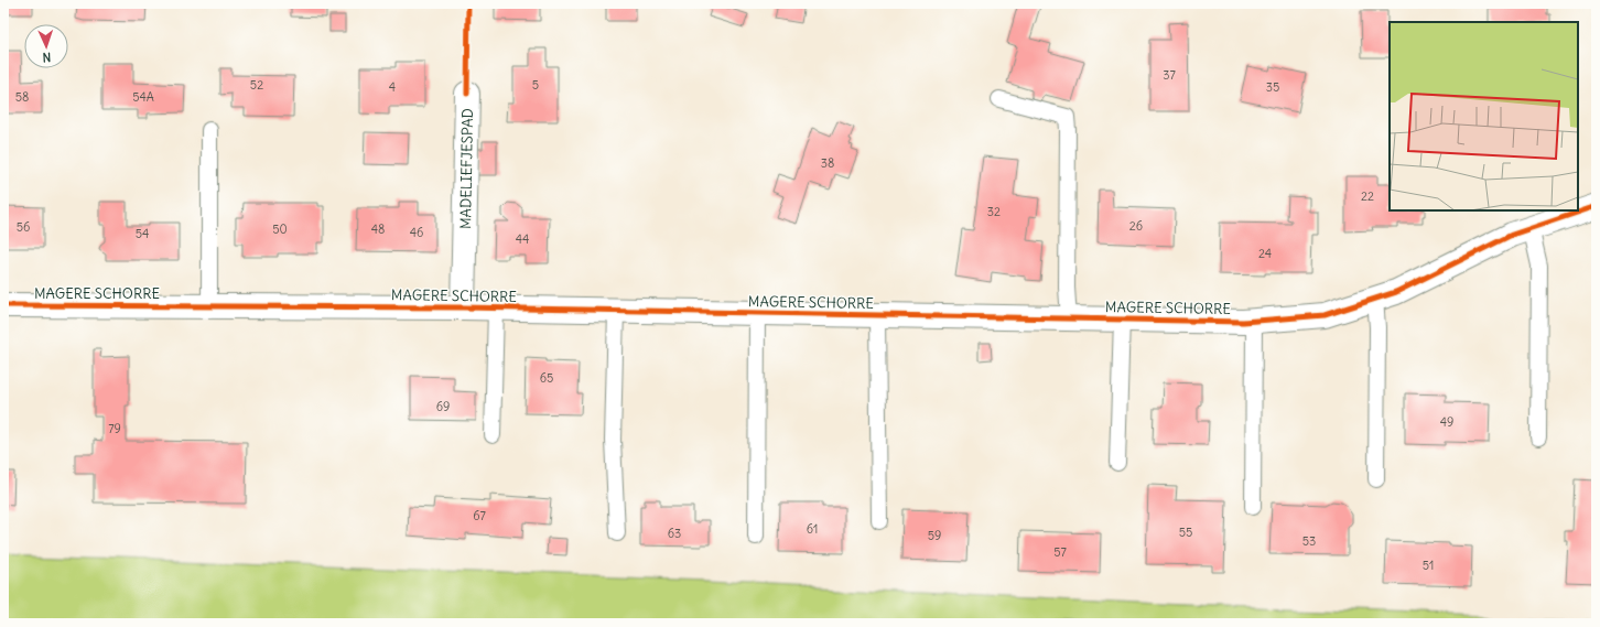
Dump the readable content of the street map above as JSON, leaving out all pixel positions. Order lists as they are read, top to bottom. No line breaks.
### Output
{"streets":{"street":["MADELIEFJESPAD","MAGERE SCHORRE"]},"crossings":[["MADELIEFJESPAD","MAGERE SCHORRE"]],"house_numbers":["37","52","5","4","35","58","54A","38","22","32","26","56","50","48","46","54","44","24","65","69","49","79","67","61","55","63","59","53","57","51"],"north":"bottom"}
